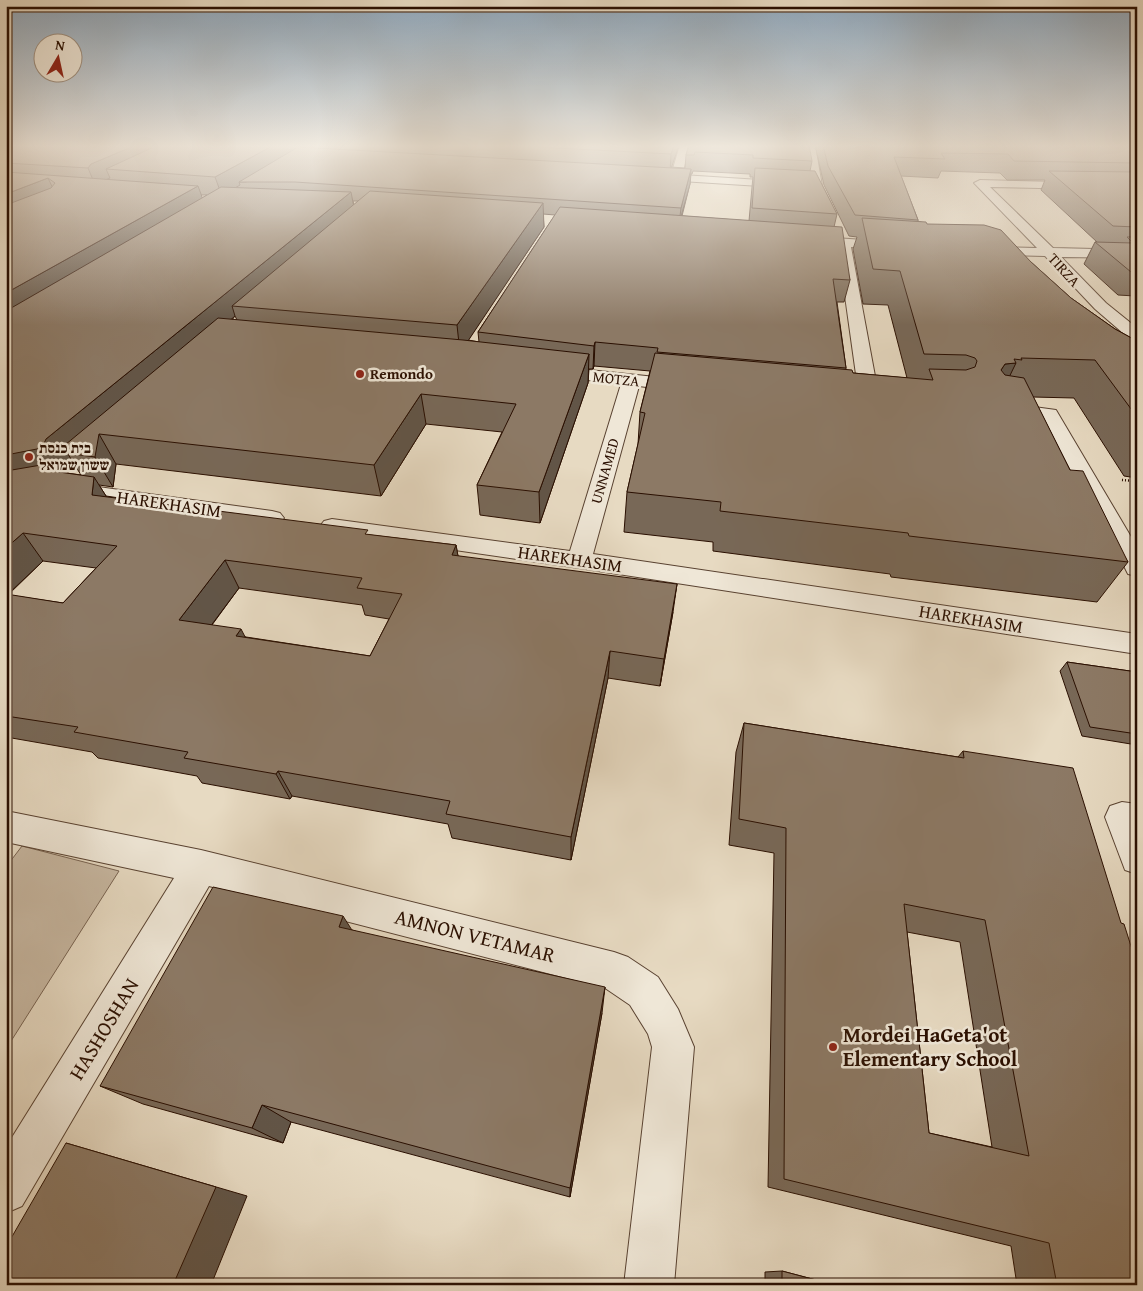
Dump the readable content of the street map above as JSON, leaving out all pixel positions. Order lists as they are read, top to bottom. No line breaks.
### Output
{"streets":{"street":["TIRZA","MOTZA","UNNAMED","HAREKHASIM","AMNON VETAMAR","HASHOSHAN"]},"crossings":[["MOTZA","UNNAMED"],["UNNAMED","HAREKHASIM"],["AMNON VETAMAR","HASHOSHAN"]],"places":["Remondo","בית כנסת ששון שמואל","Mordei HaGeta'ot Elementary School"],"north":"top"}
